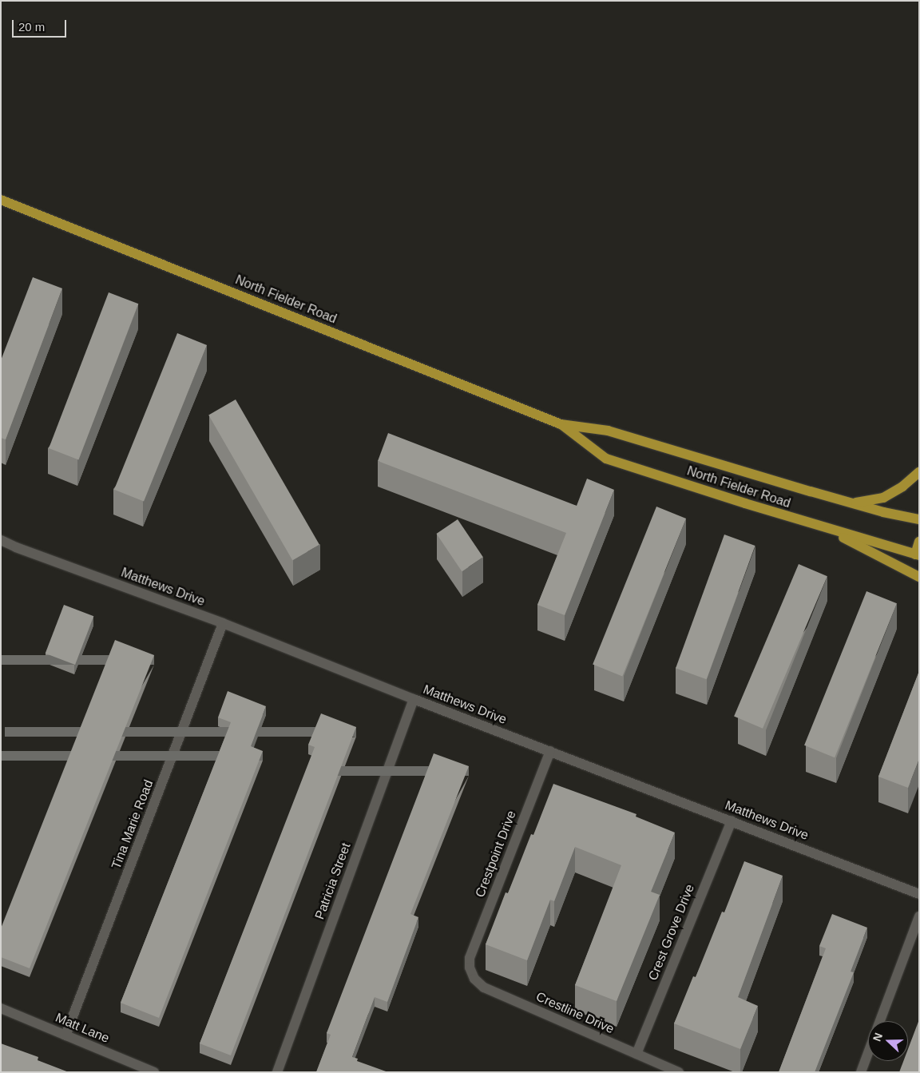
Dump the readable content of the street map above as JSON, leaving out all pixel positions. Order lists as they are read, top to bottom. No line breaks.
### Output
{"streets":{"main road":["North Fielder Road"],"street":["Matthews Drive","Tina Marie Road","Crestpoint Drive","Patricia Street","Crest Grove Drive","Crestline Drive","Matt Lane"]},"crossings":[["Matthews Drive","Tina Marie Road"],["Matthews Drive","Crestpoint Drive"],["Matthews Drive","Patricia Street"],["Matthews Drive","Crest Grove Drive"],["Tina Marie Road","Matt Lane"],["Crestpoint Drive","Crestline Drive"],["Crest Grove Drive","Crestline Drive"]],"scale_bar":"20 m","north":"left"}
